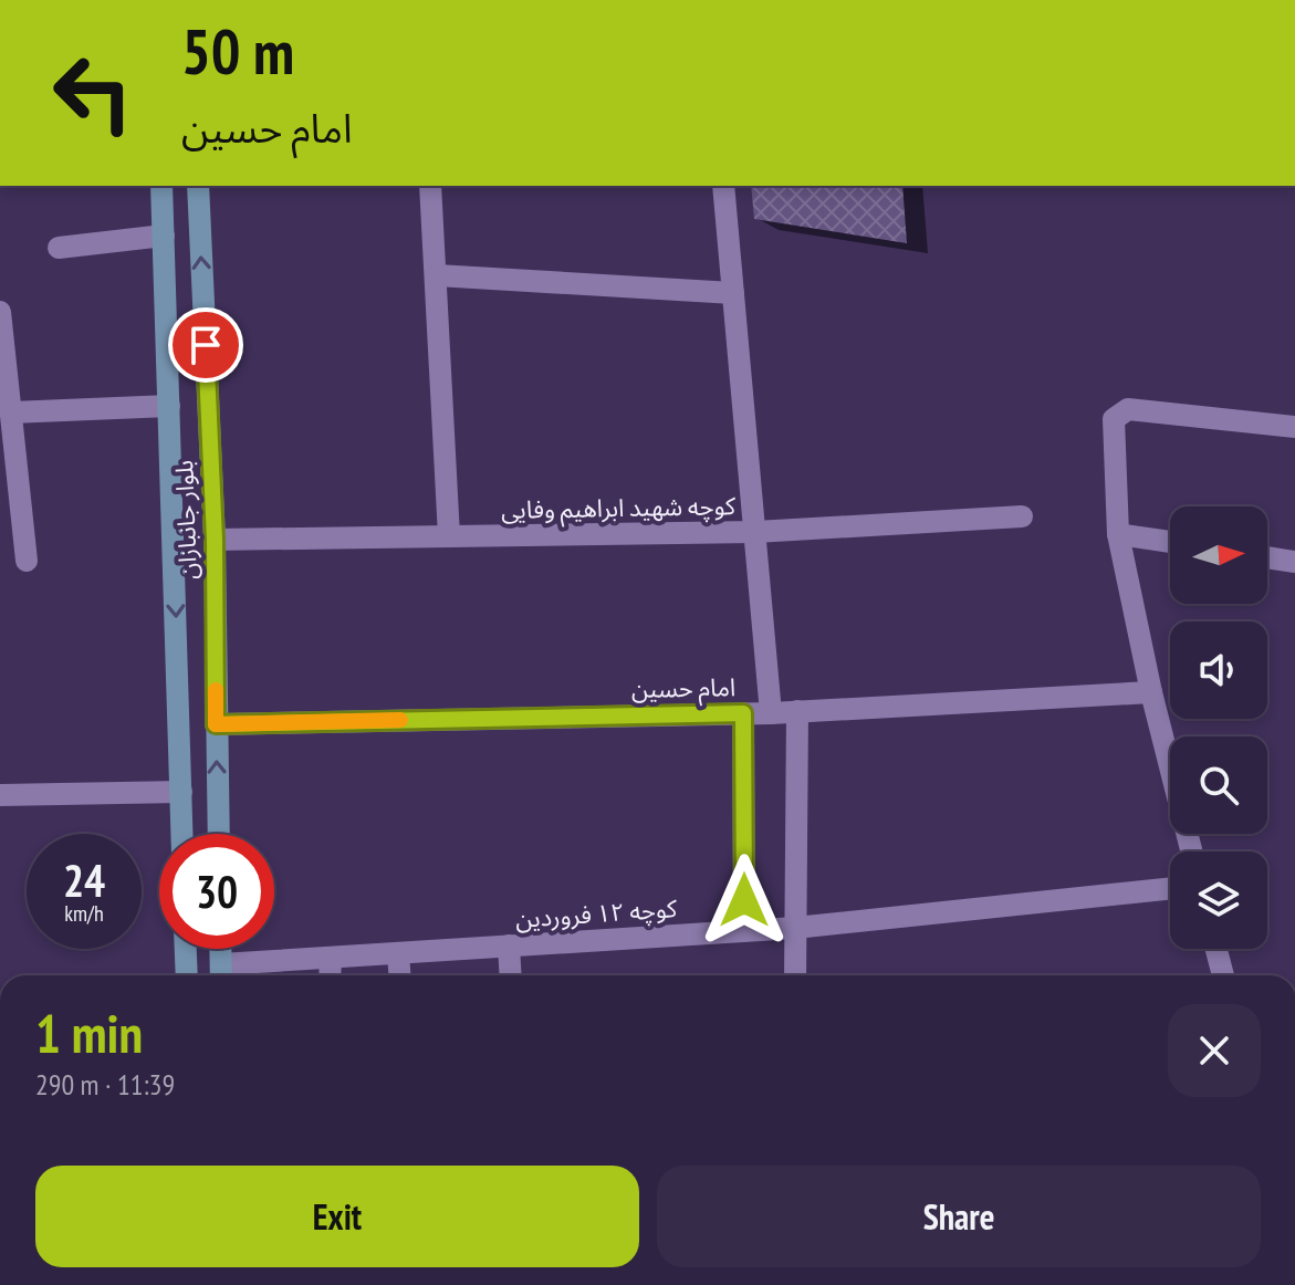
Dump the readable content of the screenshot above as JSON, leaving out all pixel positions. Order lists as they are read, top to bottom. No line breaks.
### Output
{"streets":{"main road":["بلوار جانبازان"],"street":["کوچه شهید ابراهیم وفایی","امام حسین","کوچه ۱۲ فروردین"]},"crossings":[["کوچه شهید ابراهیم وفایی","بلوار جانبازان"],["بلوار جانبازان","امام حسین"]],"north":"right","page":{"turn":["50 m","امام حسین"],"speed":"24 km/h","limit":"30","heading":["1 min","290 m · 11:39"],"buttons":["Exit","Share"]}}
